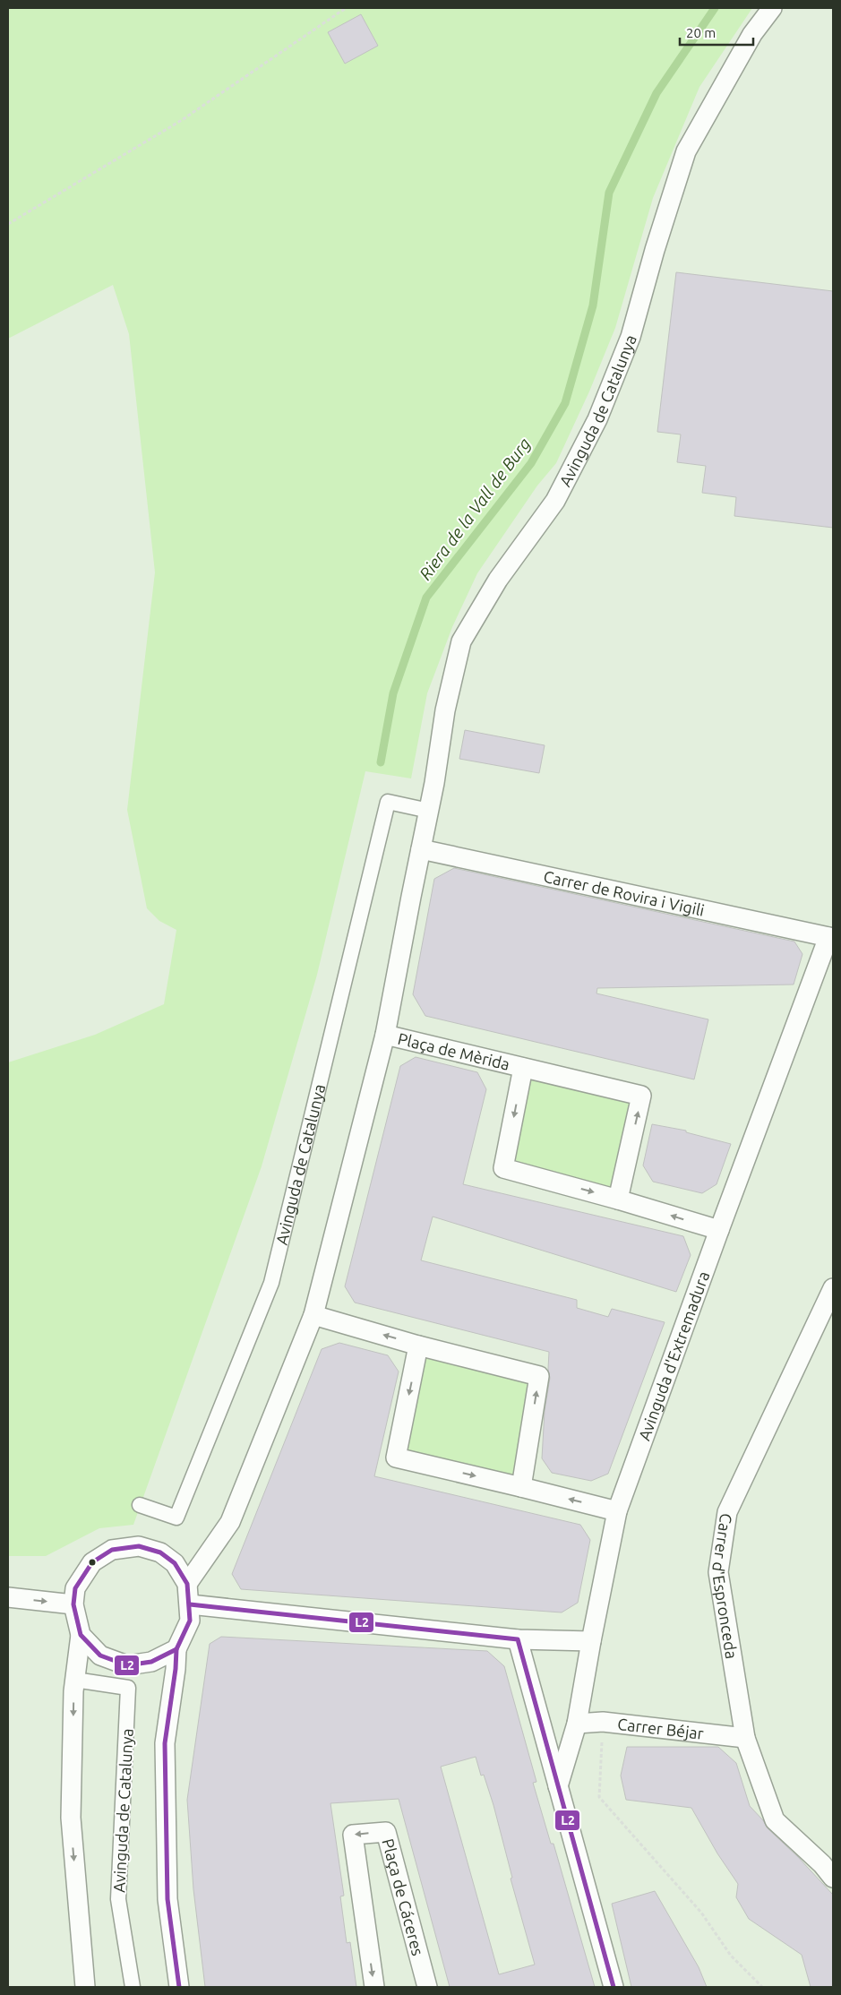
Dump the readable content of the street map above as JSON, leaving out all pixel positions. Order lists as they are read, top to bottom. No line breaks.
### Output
{"streets":{"street":["Avinguda de Catalunya","Carrer de Rovira i Vigili","Plaça de Mèrida","Avinguda d'Extremadura","Carrer d'Espronceda","Carrer Béjar","Plaça de Cáceres"]},"crossings":[["Avinguda de Catalunya","Carrer de Rovira i Vigili"],["Avinguda de Catalunya","Plaça de Mèrida"],["Carrer de Rovira i Vigili","Avinguda d'Extremadura"],["Plaça de Mèrida","Avinguda d'Extremadura"],["Avinguda d'Extremadura","Carrer Béjar"],["Carrer d'Espronceda","Carrer Béjar"]],"water":["Riera de la Vall de Burg"],"lines":["transit line L2"],"scale_bar":"20 m"}
